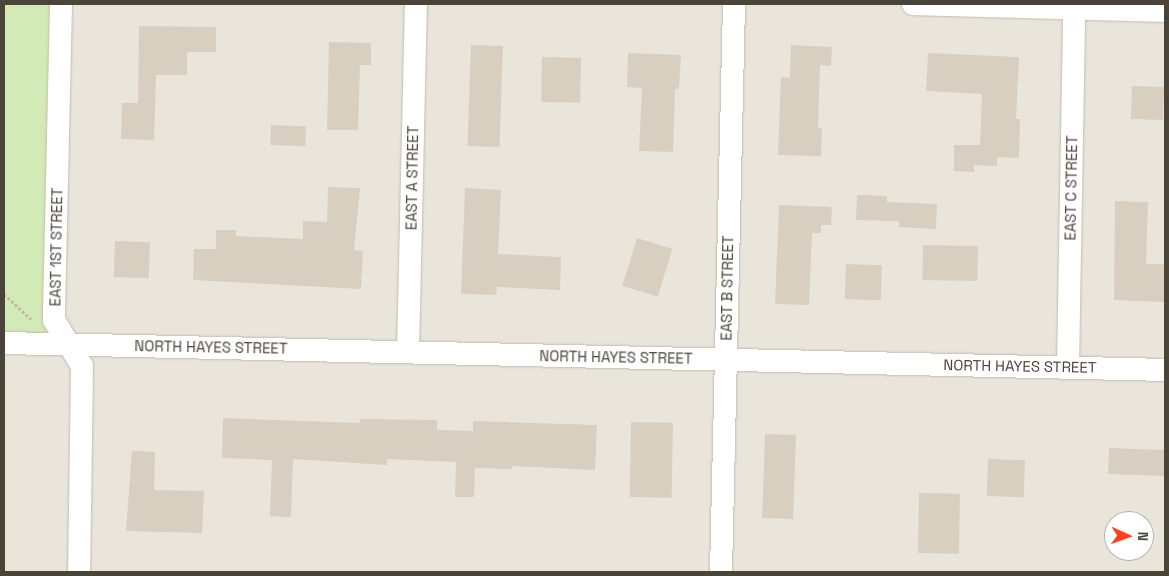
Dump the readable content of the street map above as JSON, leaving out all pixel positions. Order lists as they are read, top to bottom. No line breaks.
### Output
{"streets":{"street":["EAST A STREET","EAST C STREET","EAST 1ST STREET","EAST B STREET","NORTH HAYES STREET"]},"crossings":[["EAST A STREET","NORTH HAYES STREET"],["EAST C STREET","NORTH HAYES STREET"],["EAST 1ST STREET","NORTH HAYES STREET"],["EAST B STREET","NORTH HAYES STREET"]],"north":"right"}
